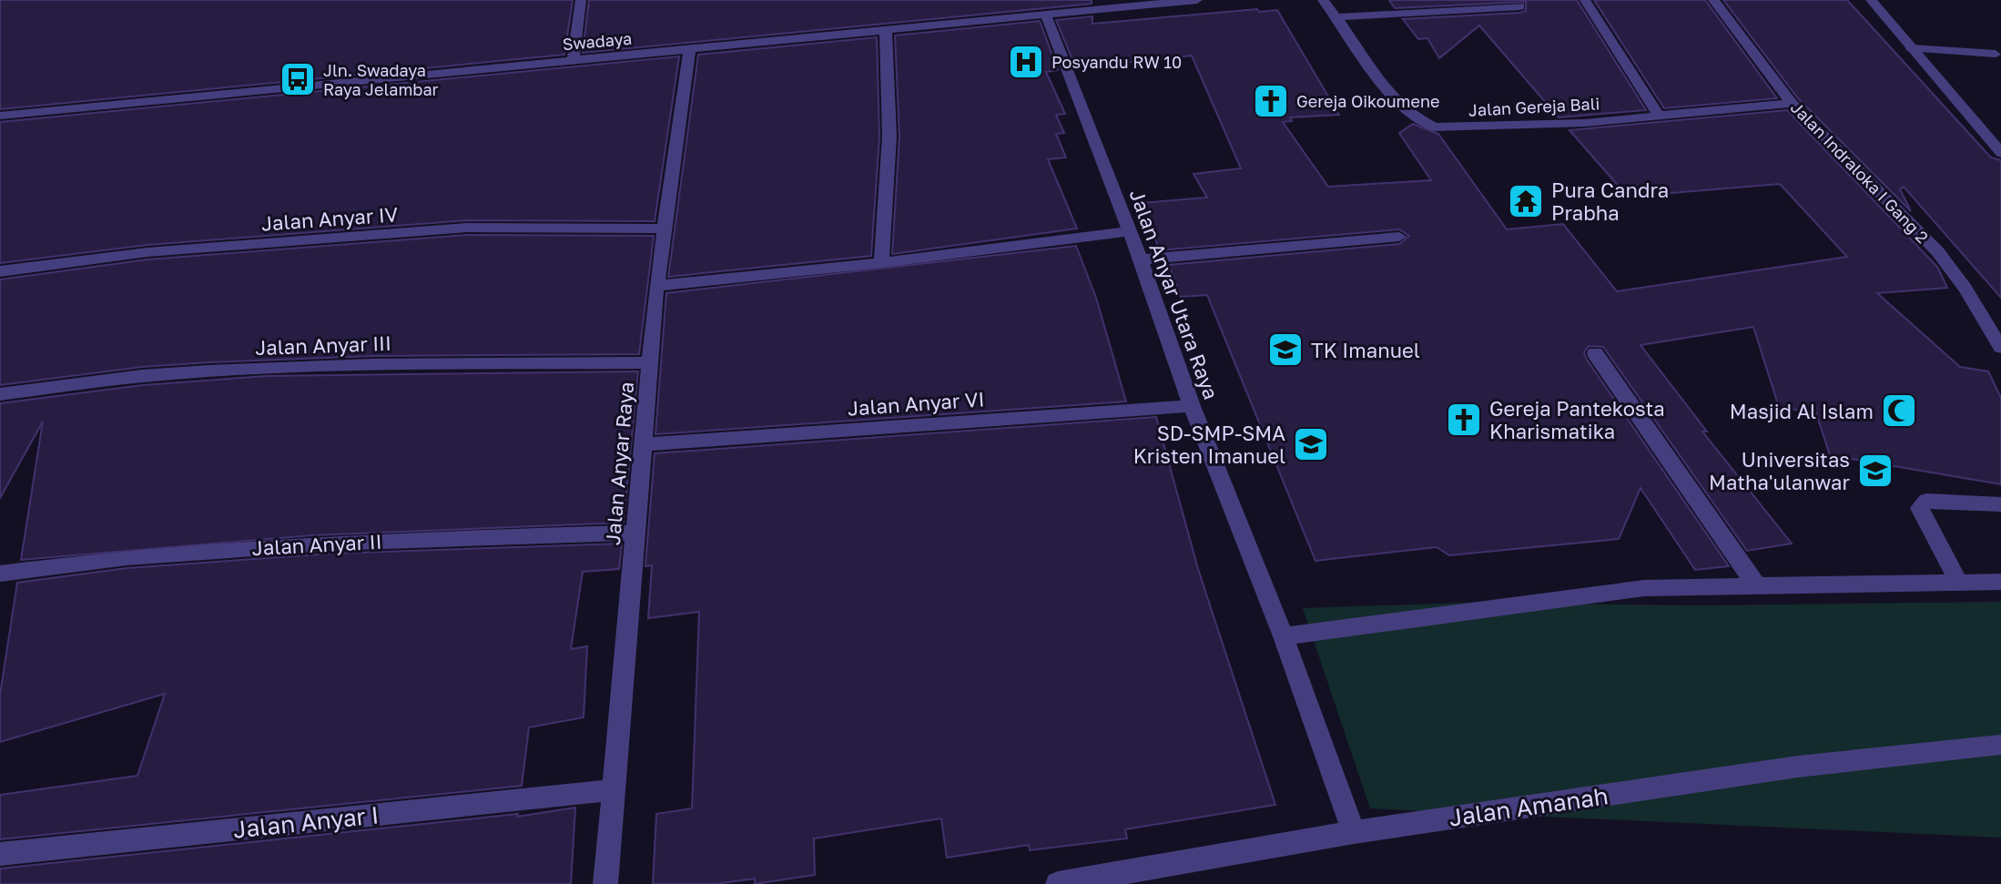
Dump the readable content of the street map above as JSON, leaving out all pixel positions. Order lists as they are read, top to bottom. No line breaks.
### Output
{"streets":{"street":["Swadaya","Jalan Gereja Bali","Jalan Indraloka I Gang 2","Jalan Anyar IV","Jalan Anyar Utara Raya","Jalan Anyar III","Jalan Anyar VI","Jalan Anyar Raya","Jalan Anyar II","Jalan Amanah","Jalan Anyar I"]},"crossings":[["Swadaya","Jalan Anyar Utara Raya"],["Swadaya","Jalan Anyar Raya"],["Jalan Gereja Bali","Jalan Indraloka I Gang 2"],["Jalan Anyar IV","Jalan Anyar Raya"],["Jalan Anyar Utara Raya","Jalan Anyar VI"],["Jalan Anyar Utara Raya","Jalan Amanah"],["Jalan Anyar III","Jalan Anyar Raya"],["Jalan Anyar VI","Jalan Anyar Raya"],["Jalan Anyar Raya","Jalan Anyar II"],["Jalan Anyar Raya","Jalan Anyar I"]],"places":{"hospital":["Posyandu RW 10"],"bus stop":["Jln. Swadaya Raya Jelambar"],"church":["Gereja Oikoumene","Gereja Pantekosta Kharismatika"],"temple":["Pura Candra Prabha"],"school or university":["TK Imanuel","SD-SMP-SMA Kristen Imanuel","Universitas Matha'ulanwar"],"mosque":["Masjid Al Islam"]}}
